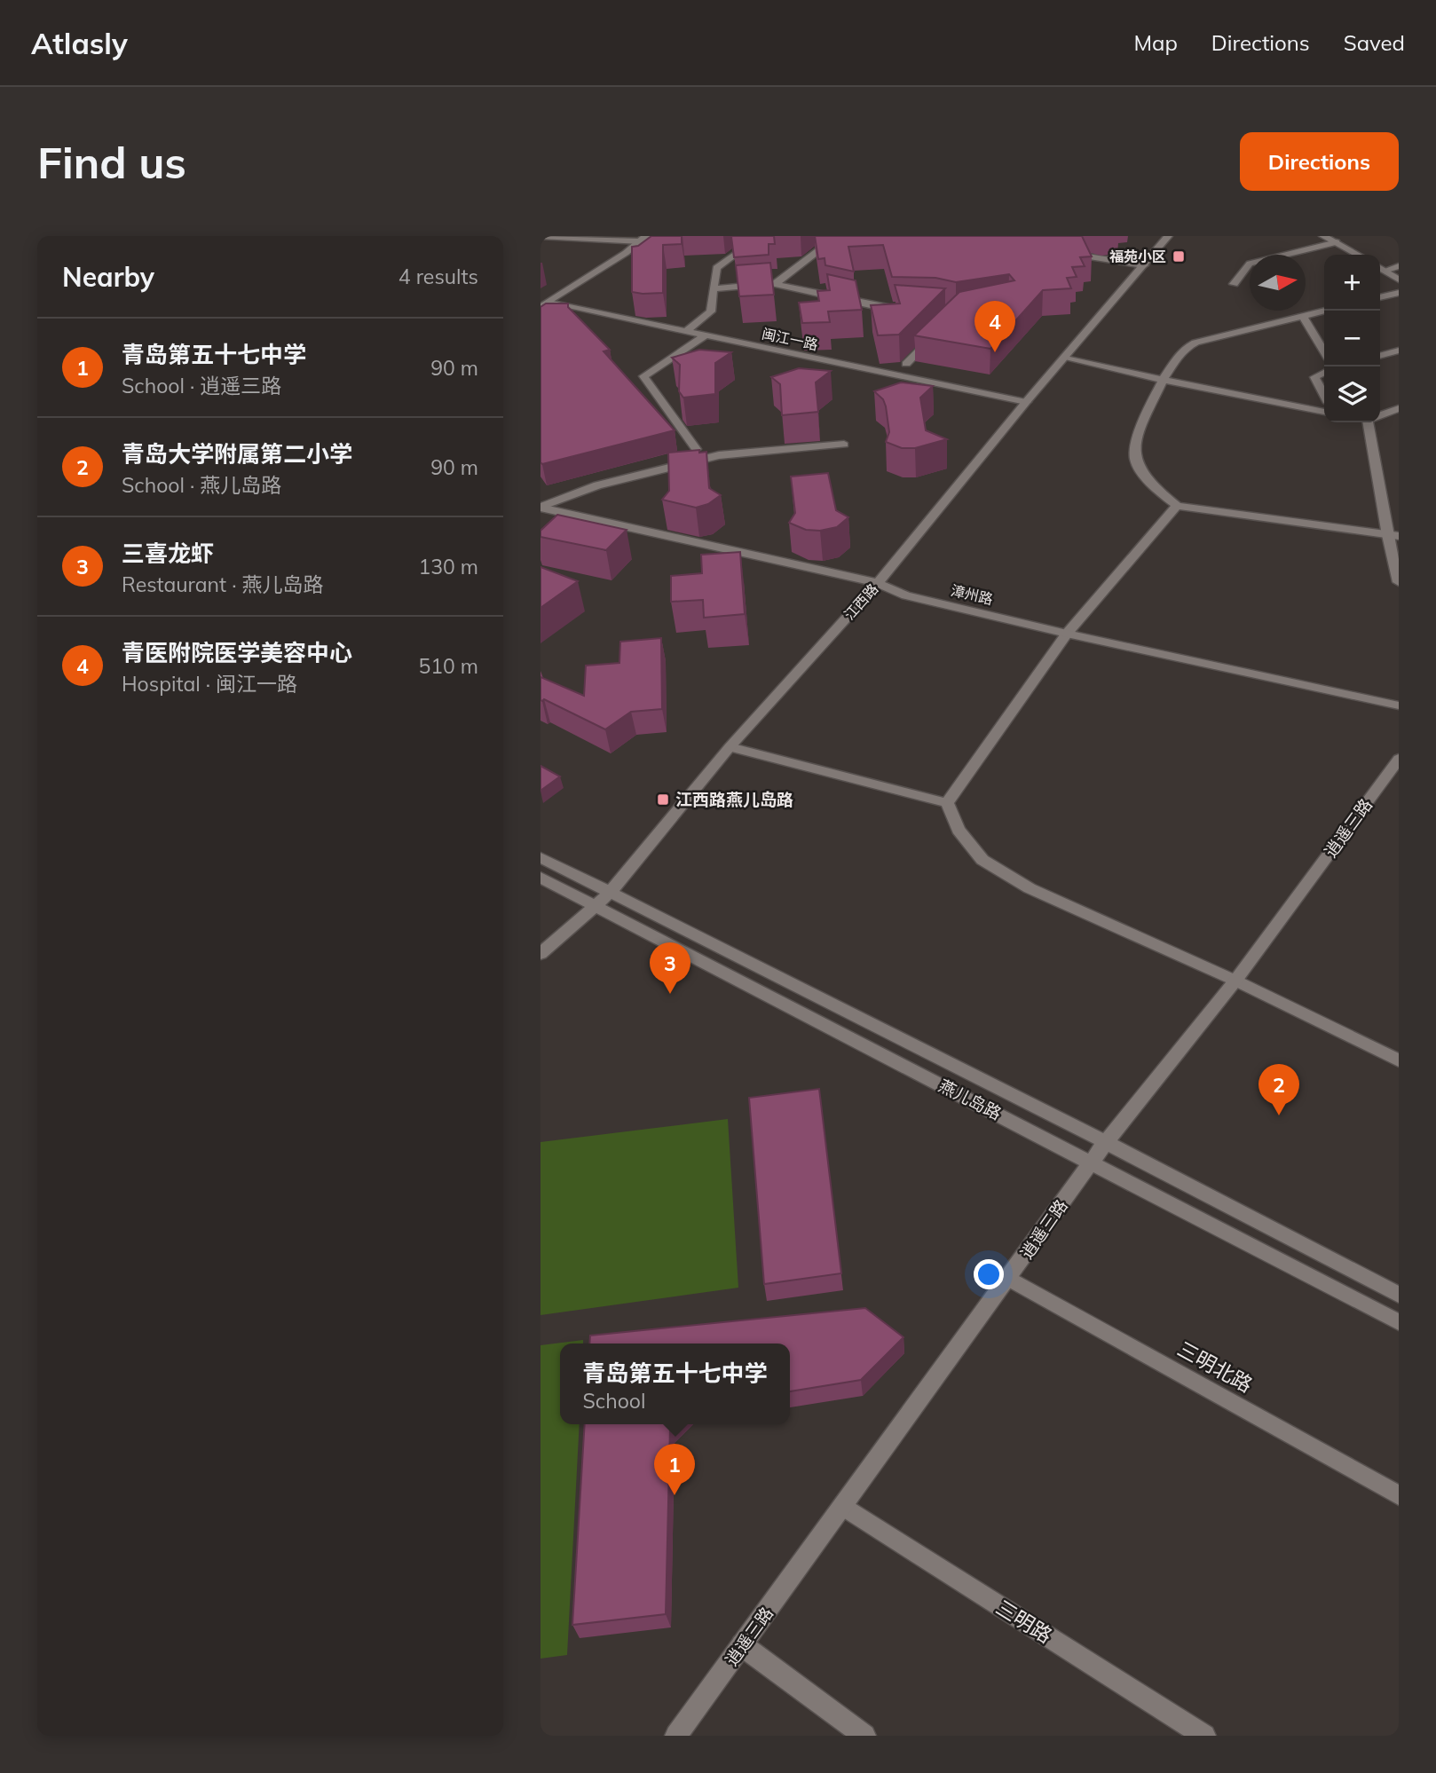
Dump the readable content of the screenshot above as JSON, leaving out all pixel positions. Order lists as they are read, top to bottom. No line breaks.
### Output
{"streets":{"street":["闽江一路","漳州路","江西路","逍遥三路","燕儿岛路","三明北路","三明路"]},"crossings":[["闽江一路","江西路"],["漳州路","江西路"],["江西路","燕儿岛路"],["逍遥三路","燕儿岛路"],["逍遥三路","三明北路"],["逍遥三路","三明路"]],"places":{"transit":["福苑小区","江西路燕儿岛路"]},"north":"right","page":{"header":"Atlasly","nav":["Map","Directions","Saved"],"buttons":"Directions","title":"Find us","heading":["Nearby","4 results"],"map_buttons":["+","−"],"pins":["4","3","2","1"],"list":[{"mark":"1","name":"青岛第五十七中学","note":"School · 逍遥三路","value":"90 m"},{"mark":"2","name":"青岛大学附属第二小学","note":"School · 燕儿岛路","value":"90 m"},{"mark":"3","name":"三喜龙虾","note":"Restaurant · 燕儿岛路","value":"130 m"},{"mark":"4","name":"青医附院医学美容中心","note":"Hospital · 闽江一路","value":"510 m"}],"popup":["青岛第五十七中学","School"]}}
